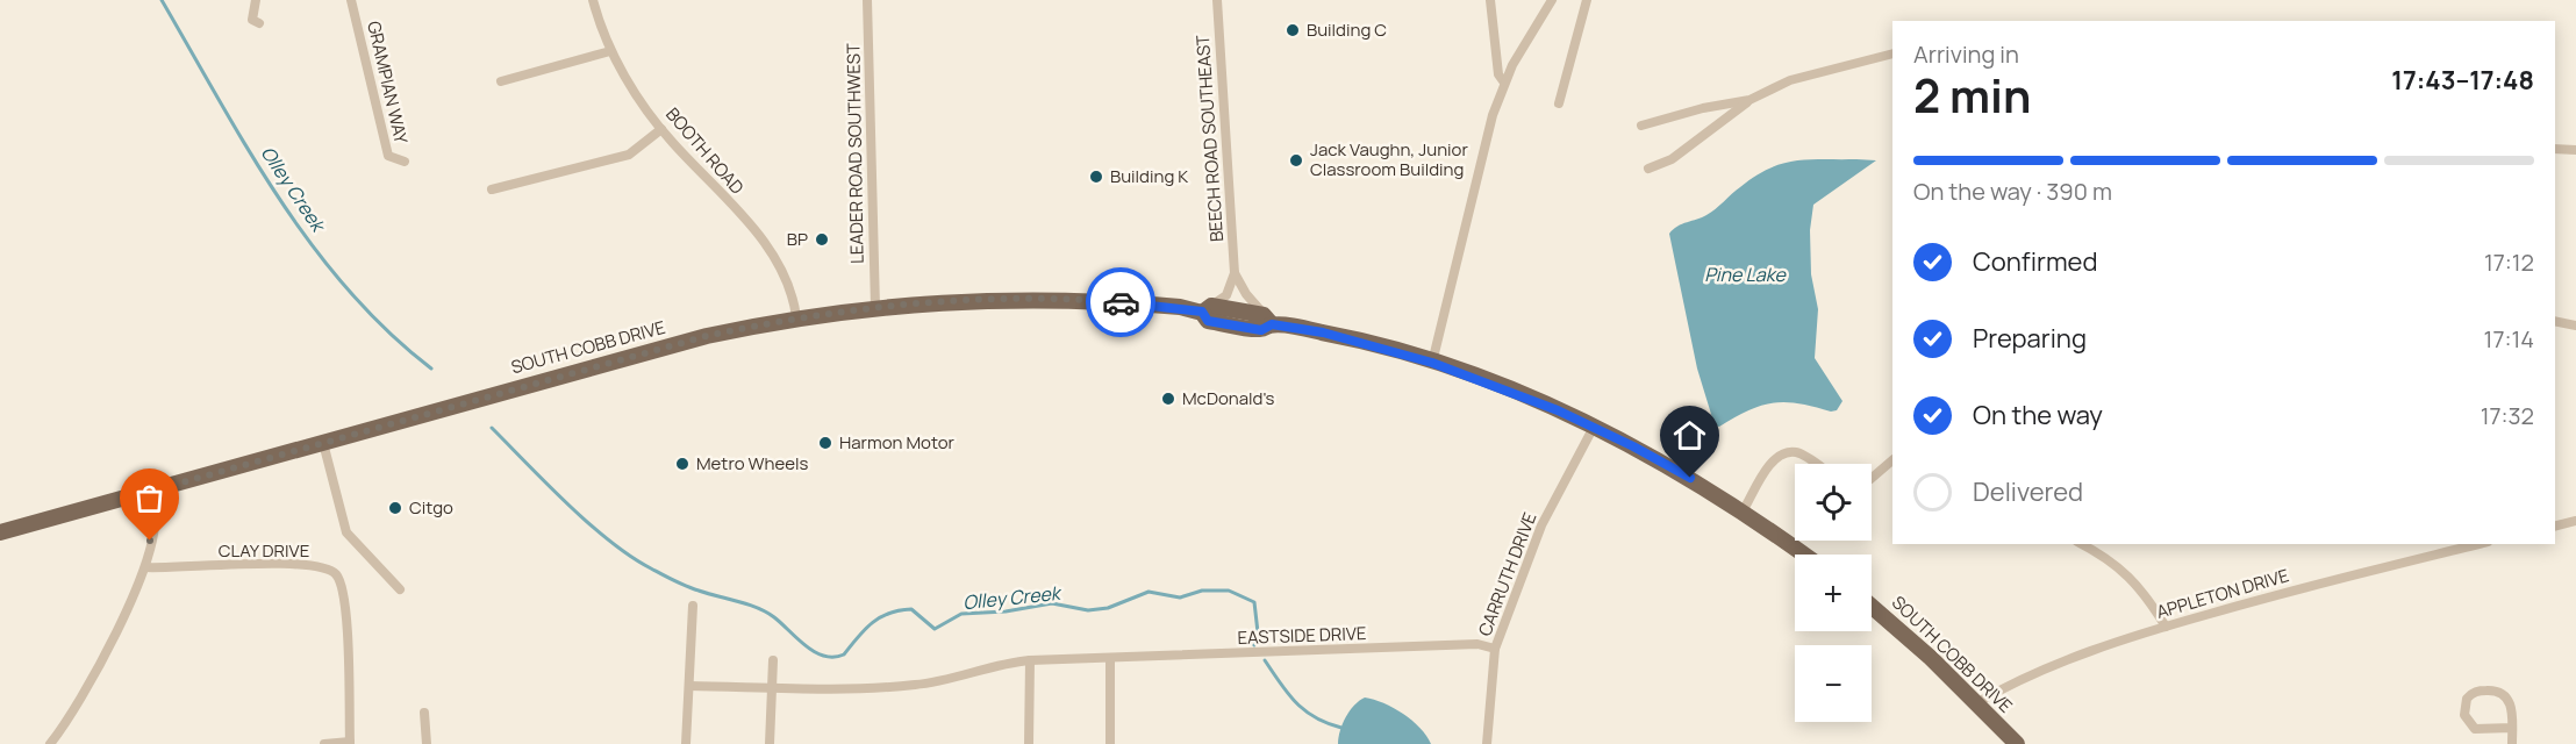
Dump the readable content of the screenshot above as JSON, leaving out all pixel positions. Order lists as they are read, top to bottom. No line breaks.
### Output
{"streets":{"main road":["SOUTH COBB DRIVE"],"street":["GRAMPIAN WAY","BEECH ROAD SOUTHEAST","BOOTH ROAD","LEADER ROAD SOUTHWEST","CLAY DRIVE","CARRUTH DRIVE","APPLETON DRIVE","EASTSIDE DRIVE"]},"crossings":[["BEECH ROAD SOUTHEAST","SOUTH COBB DRIVE"],["BOOTH ROAD","SOUTH COBB DRIVE"],["LEADER ROAD SOUTHWEST","SOUTH COBB DRIVE"],["SOUTH COBB DRIVE","CARRUTH DRIVE"],["SOUTH COBB DRIVE","APPLETON DRIVE"],["CARRUTH DRIVE","EASTSIDE DRIVE"]],"water":["Olley Creek","Pine Lake"],"places":["Building C","Jack Vaughn, Junior Classroom Building","Building K","BP","McDonald's","Harmon Motor","Metro Wheels","Citgo"],"page":{"heading":["2 min","Arriving in","17:43–17:48"],"bar":"On the way · 390 m","list":[["Confirmed","17:12"],["Preparing","17:14"],["On the way","17:32"],"Delivered"],"map_buttons":["+","−"]}}
